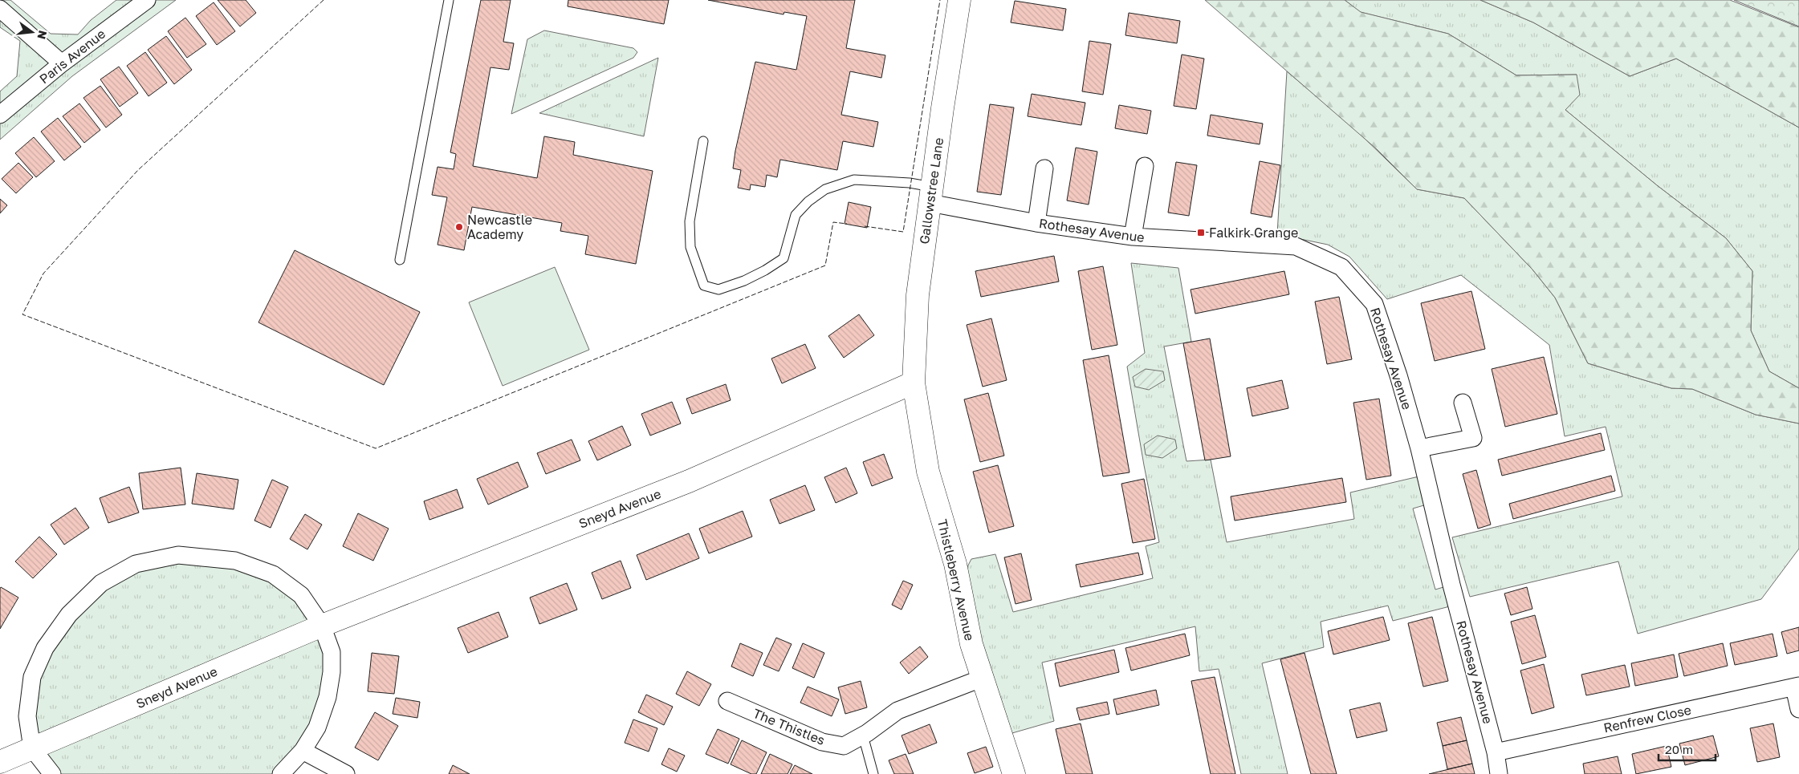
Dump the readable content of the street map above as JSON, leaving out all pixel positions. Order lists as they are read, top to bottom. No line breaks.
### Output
{"streets":{"street":["Paris Avenue","Gallowstree Lane","Rothesay Avenue","Sneyd Avenue","Thistleberry Avenue","Renfrew Close","The Thistles"]},"crossings":[["Gallowstree Lane","Rothesay Avenue"],["Gallowstree Lane","Sneyd Avenue"],["Gallowstree Lane","Thistleberry Avenue"],["Rothesay Avenue","Renfrew Close"],["Sneyd Avenue","Thistleberry Avenue"],["Thistleberry Avenue","The Thistles"]],"places":{"other":["Newcastle Academy"],"transit":["Falkirk Grange"]},"scale_bar":"20 m","north":"right"}
